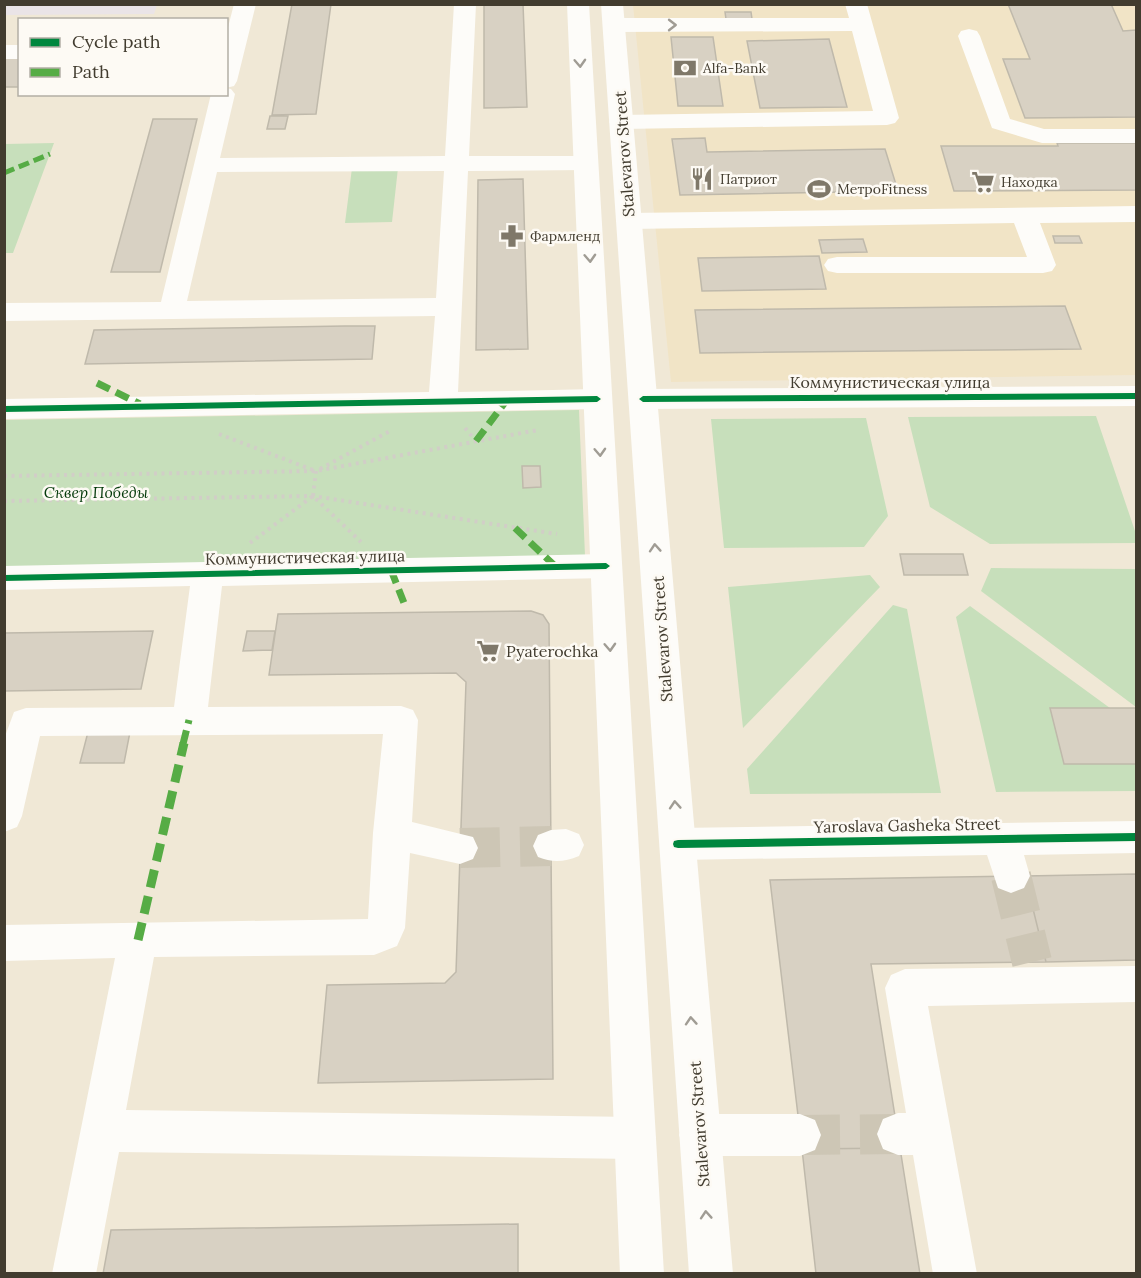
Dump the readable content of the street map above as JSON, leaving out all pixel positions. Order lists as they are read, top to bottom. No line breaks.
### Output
{"streets":{"main road":["Stalevarov Street","Коммунистическая улица","Yaroslava Gasheka Street"]},"crossings":[["Stalevarov Street","Коммунистическая улица"],["Stalevarov Street","Yaroslava Gasheka Street"]],"parks":["Сквер Победы"],"places":{"bank":["Alfa-Bank"],"restaurant":["Патриот"],"supermarket":["Находка","Pyaterochka"],"sports":["МетроFitness"],"pharmacy":["Фармленд"]},"legend":["Cycle path","Path"]}
